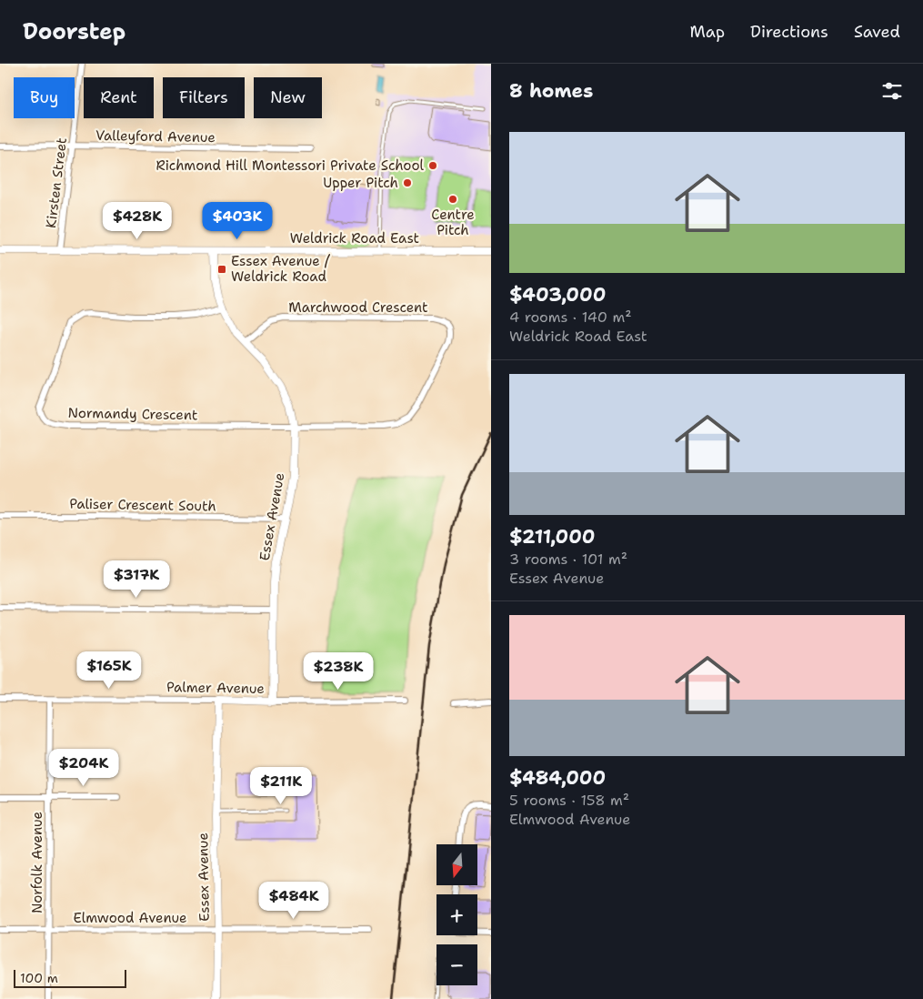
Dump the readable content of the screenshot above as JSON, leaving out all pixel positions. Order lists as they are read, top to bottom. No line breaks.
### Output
{"streets":{"street":["Valleyford Avenue","Kirsten Street","Weldrick Road East","Marchwood Crescent","Normandy Crescent","Paliser Crescent South","Essex Avenue","Palmer Avenue","Norfolk Avenue","Elmwood Avenue"]},"crossings":[["Valleyford Avenue","Kirsten Street"],["Kirsten Street","Weldrick Road East"],["Weldrick Road East","Essex Avenue"],["Marchwood Crescent","Normandy Crescent"],["Marchwood Crescent","Essex Avenue"],["Normandy Crescent","Essex Avenue"],["Paliser Crescent South","Essex Avenue"],["Essex Avenue","Palmer Avenue"],["Essex Avenue","Elmwood Avenue"],["Palmer Avenue","Norfolk Avenue"],["Norfolk Avenue","Elmwood Avenue"]],"places":{"other":["Richmond Hill Montessori Private School","Upper Pitch","Centre Pitch"],"transit":["Essex Avenue / Weldrick Road"]},"scale_bar":"100 m","north":"bottom","page":{"header":"Doorstep","nav":["Map","Directions","Saved"],"heading":"8 homes","chip":["Buy","Rent","Filters","New"],"list":[{"name":"$403,000","note":"4 rooms · 140 m² · Weldrick Road East"},{"name":"$211,000","note":"3 rooms · 101 m² · Essex Avenue"},{"name":"$484,000","note":"5 rooms · 158 m² · Elmwood Avenue"}],"price":["$428K","$403K","$317K","$165K","$238K","$204K","$211K","$484K"],"map_buttons":["+","−"],"scale":"100 m"}}
